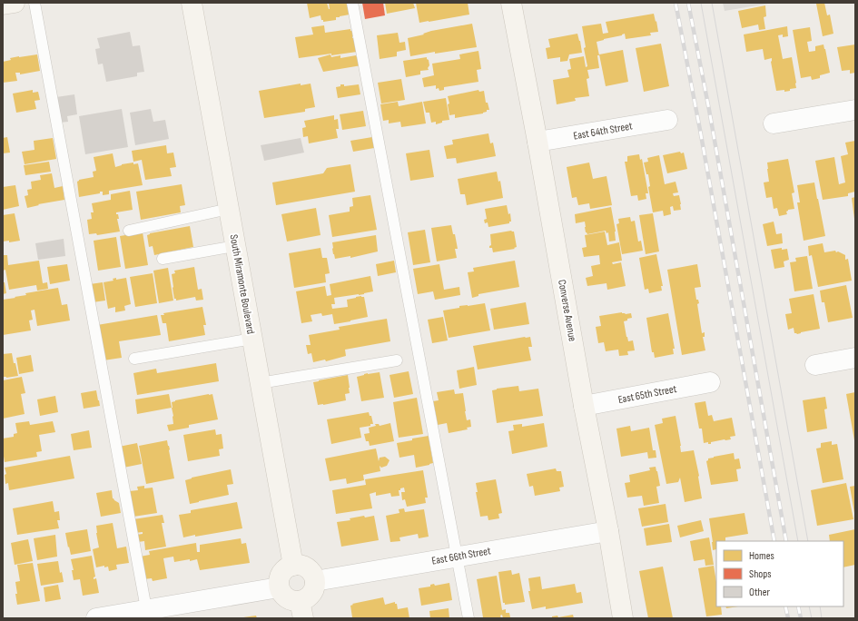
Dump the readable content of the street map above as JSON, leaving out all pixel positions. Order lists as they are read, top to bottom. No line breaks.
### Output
{"streets":{"street":["East 64th Street","South Miramonte Boulevard","Converse Avenue","East 65th Street","East 66th Street"]},"crossings":[["East 64th Street","Converse Avenue"],["Converse Avenue","East 65th Street"],["Converse Avenue","East 66th Street"]],"legend":["Homes","Shops","Other"]}
